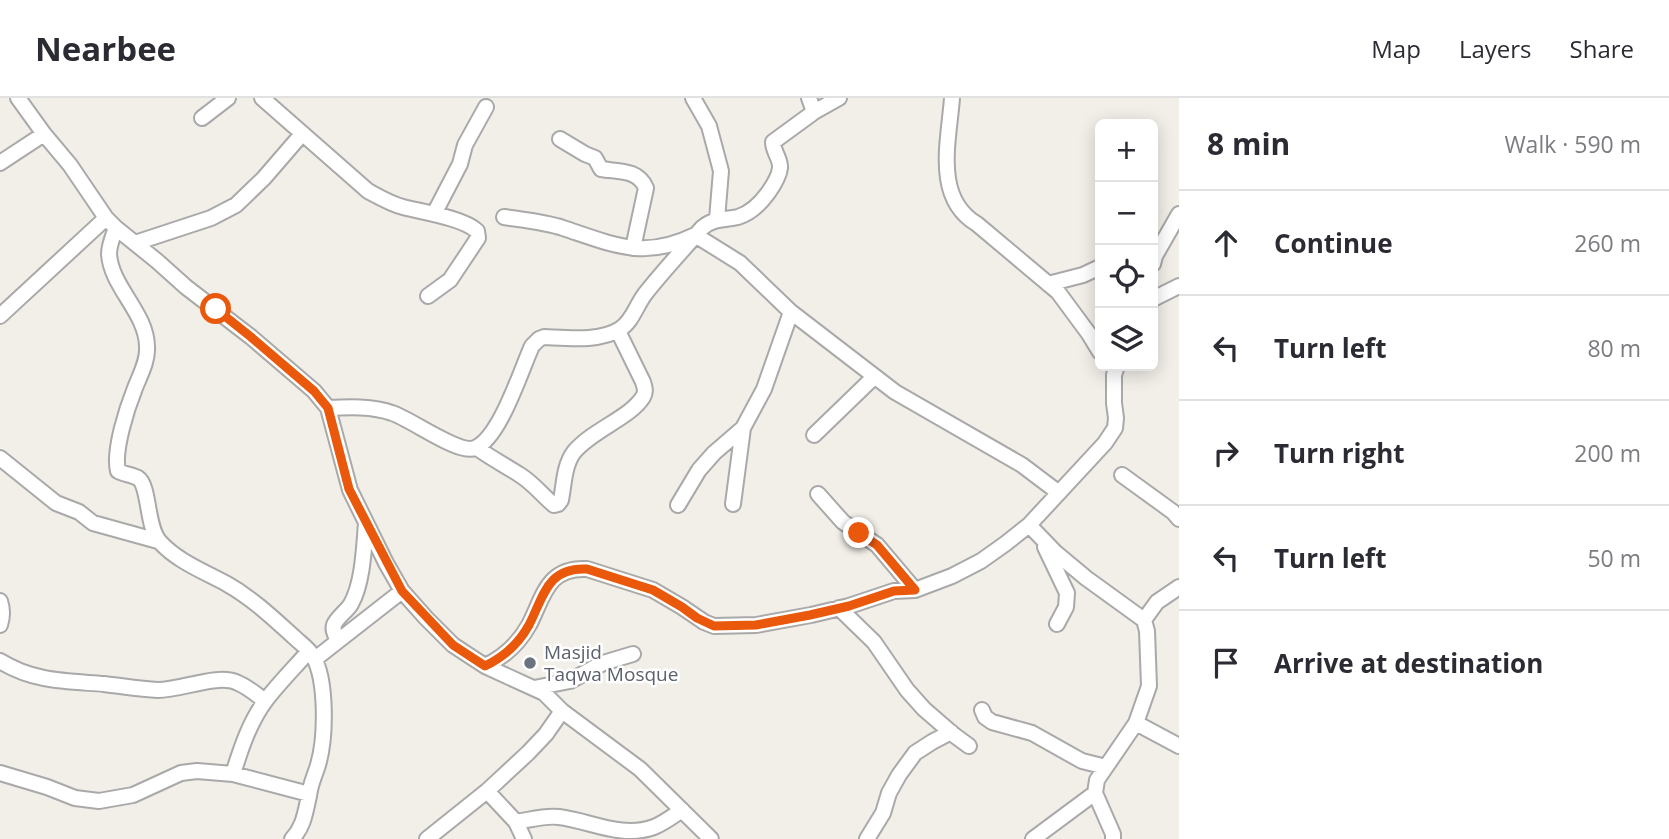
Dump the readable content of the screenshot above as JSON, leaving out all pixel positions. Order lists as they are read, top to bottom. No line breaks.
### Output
{"places":["Masjid Taqwa Mosque"],"page":{"header":"Nearbee","nav":["Map","Layers","Share"],"heading":["8 min","Walk · 590 m"],"map_buttons":["+","−"],"list":[["Continue","260 m"],["Turn left","80 m"],["Turn right","200 m"],["Turn left","50 m"],"Arrive at destination"]}}
